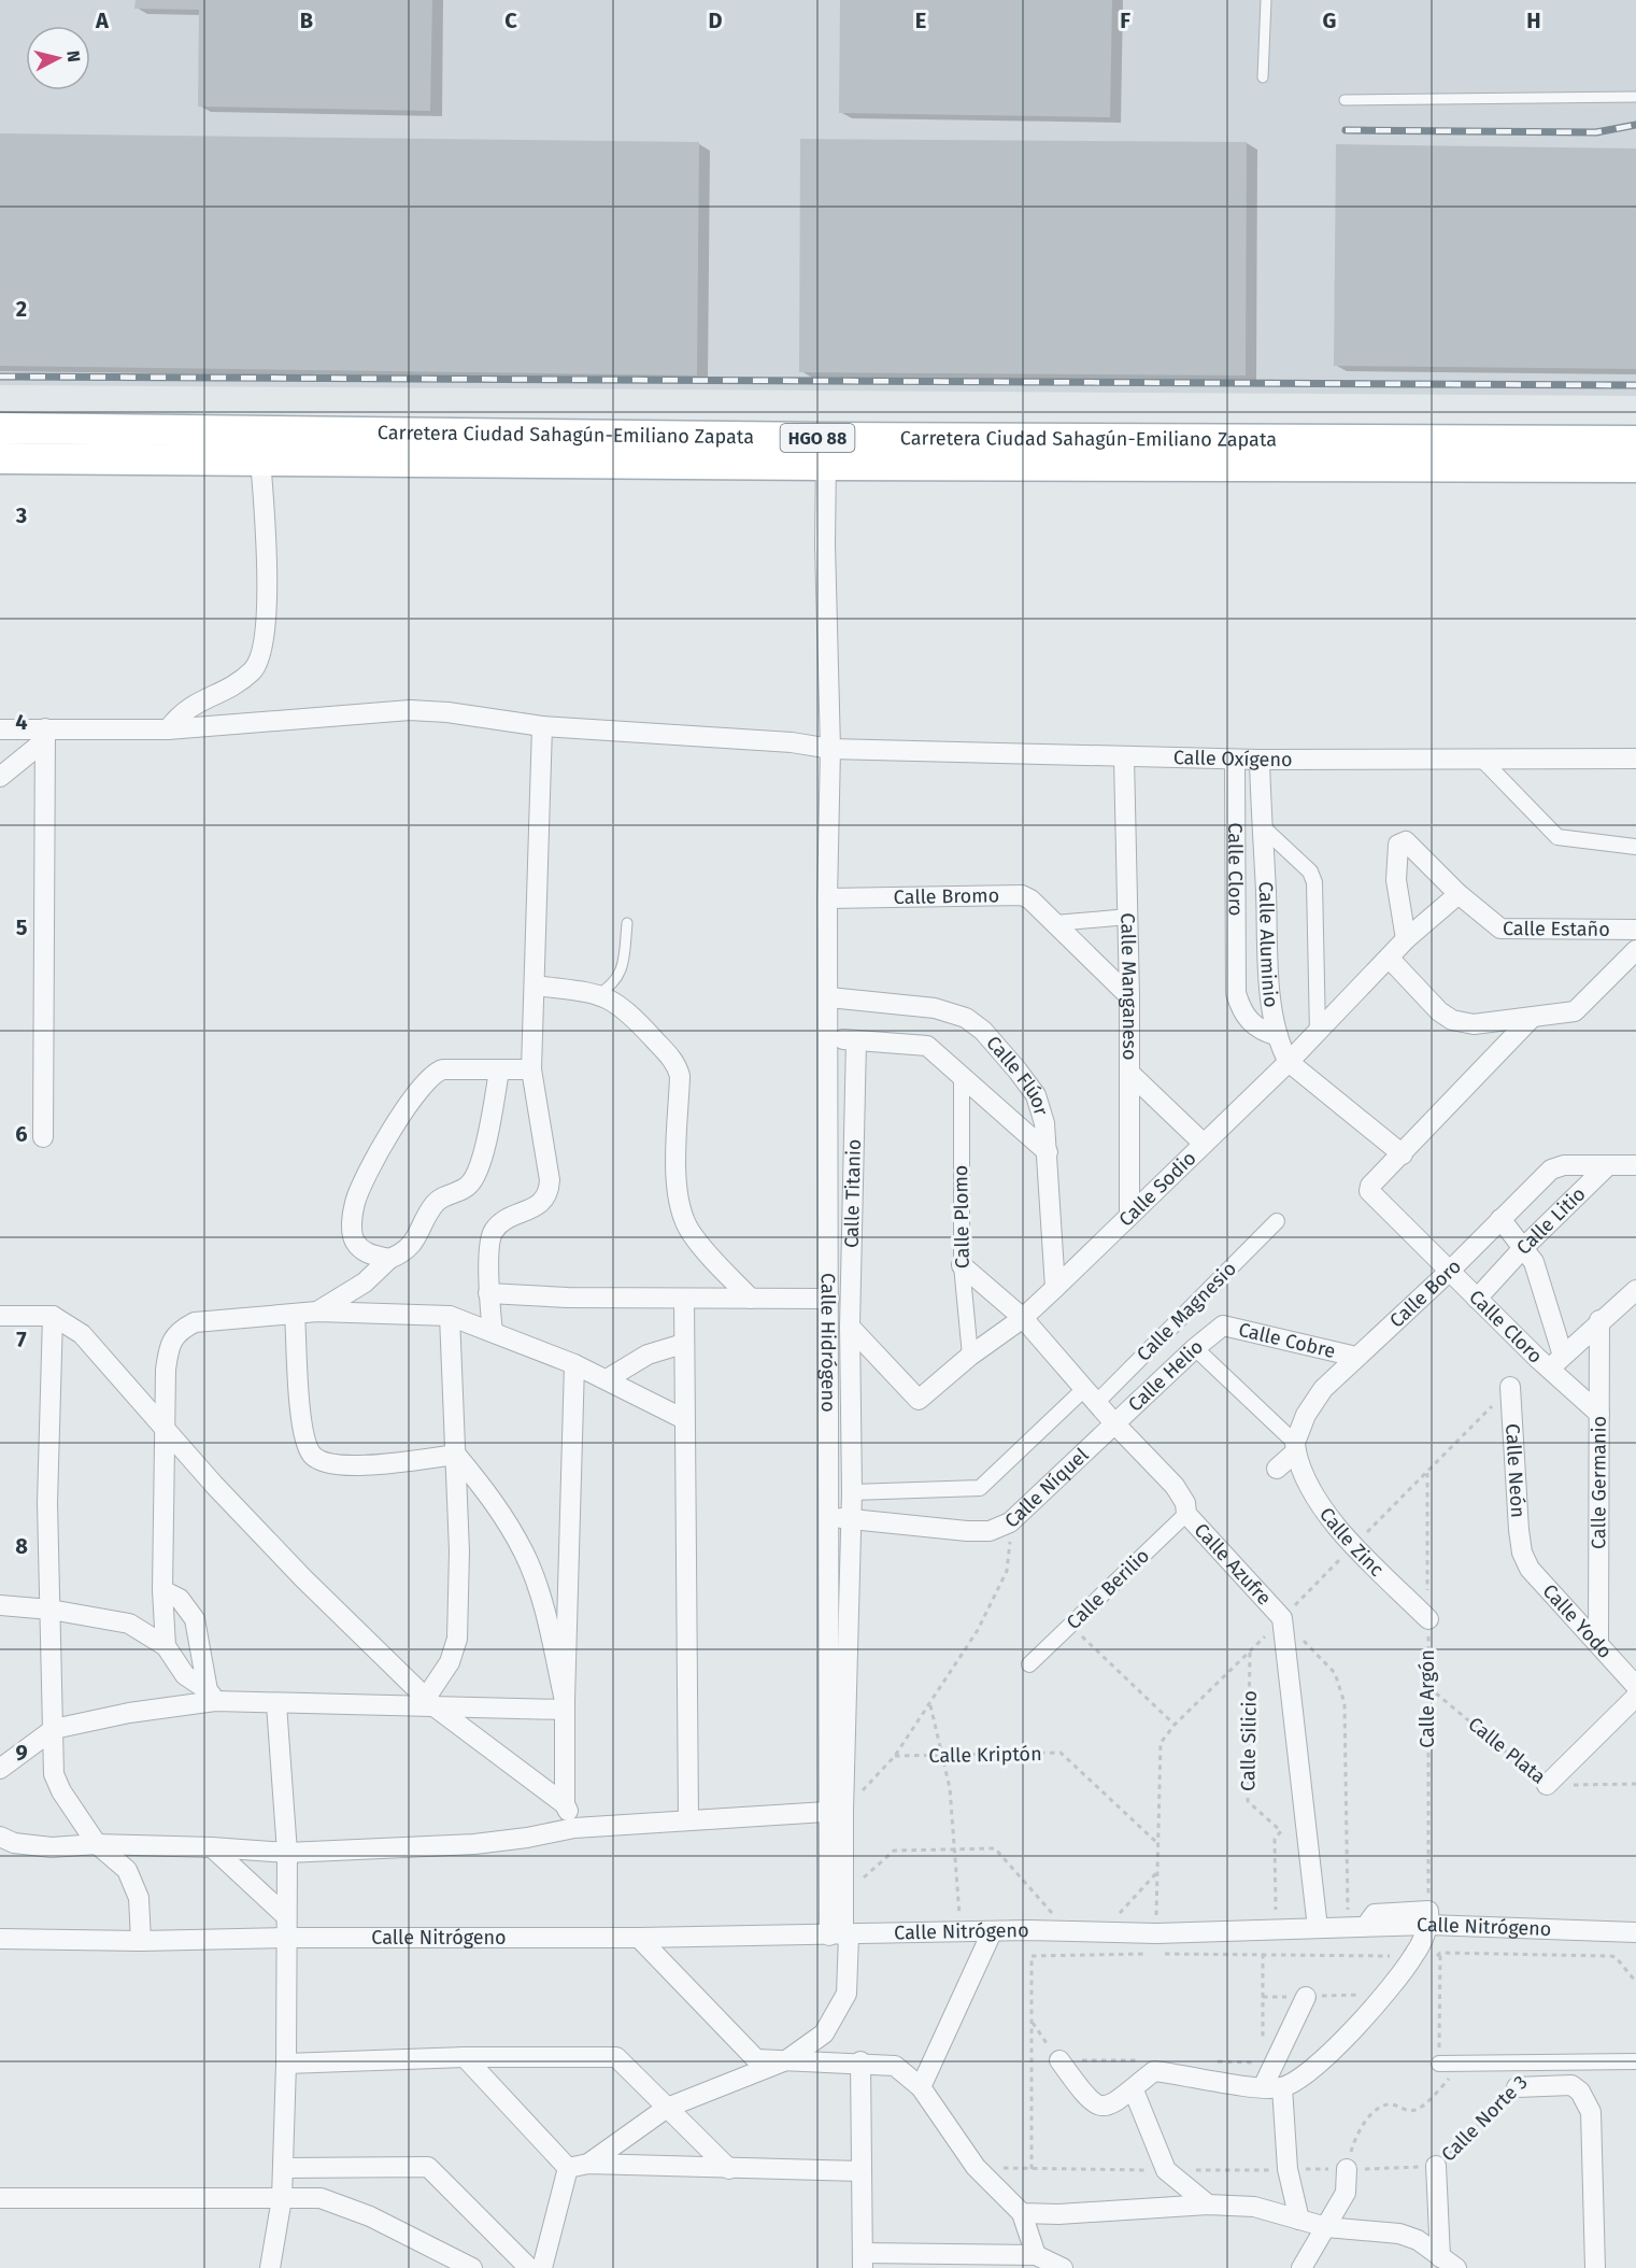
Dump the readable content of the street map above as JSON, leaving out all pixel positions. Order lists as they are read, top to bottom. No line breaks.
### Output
{"streets":{"main road":["Carretera Ciudad Sahagún-Emiliano Zapata","HGO 88"],"street":["Calle Oxígeno","Calle Cloro","Calle Bromo","Calle Estaño","Calle Aluminio","Calle Manganeso","Calle Flúor","Calle Sodio","Calle Titanio","Calle Plomo","Calle Litio","Calle Boro","Calle Magnesio","Calle Cobre","Calle Hidrógeno","Calle Helio","Calle Neón","Calle Germanio","Calle Níquel","Calle Zinc","Calle Azufre","Calle Berilio","Calle Yodo","Calle Nitrógeno","Calle Norte 3"],"path":["Calle Argón","Calle Silicio","Calle Plata","Calle Kriptón"]},"crossings":[["Carretera Ciudad Sahagún-Emiliano Zapata","Calle Hidrógeno"],["Calle Oxígeno","Calle Cloro"],["Calle Oxígeno","Calle Aluminio"],["Calle Oxígeno","Calle Manganeso"],["Calle Oxígeno","Calle Hidrógeno"],["Calle Cloro","Calle Aluminio"],["Calle Cloro","Calle Litio"],["Calle Cloro","Calle Boro"],["Calle Cloro","Calle Germanio"],["Calle Bromo","Calle Manganeso"],["Calle Bromo","Calle Hidrógeno"],["Calle Estaño","Calle Sodio"],["Calle Aluminio","Calle Sodio"],["Calle Manganeso","Calle Sodio"],["Calle Flúor","Calle Sodio"],["Calle Flúor","Calle Hidrógeno"],["Calle Sodio","Calle Titanio"],["Calle Sodio","Calle Plomo"],["Calle Sodio","Calle Azufre"],["Calle Titanio","Calle Magnesio"],["Calle Titanio","Calle Níquel"],["Calle Plomo","Calle Azufre"],["Calle Litio","Calle Boro"],["Calle Boro","Calle Cobre"],["Calle Boro","Calle Zinc"],["Calle Magnesio","Calle Azufre"],["Calle Cobre","Calle Helio"],["Calle Hidrógeno","Calle Níquel"],["Calle Hidrógeno","Calle Nitrógeno"],["Calle Helio","Calle Níquel"],["Calle Helio","Calle Zinc"],["Calle Helio","Calle Azufre"],["Calle Neón","Calle Yodo"],["Calle Germanio","Calle Yodo"],["Calle Níquel","Calle Azufre"],["Calle Zinc","Calle Argón"],["Calle Azufre","Calle Berilio"],["Calle Azufre","Calle Nitrógeno"],["Calle Argón","Calle Plata"],["Calle Argón","Calle Nitrógeno"],["Calle Silicio","Calle Nitrógeno"]],"north":"right","grid":{"columns":["A","B","C","D","E","F","G","H"],"rows":["2","3","4","5","6","7","8","9"]}}
